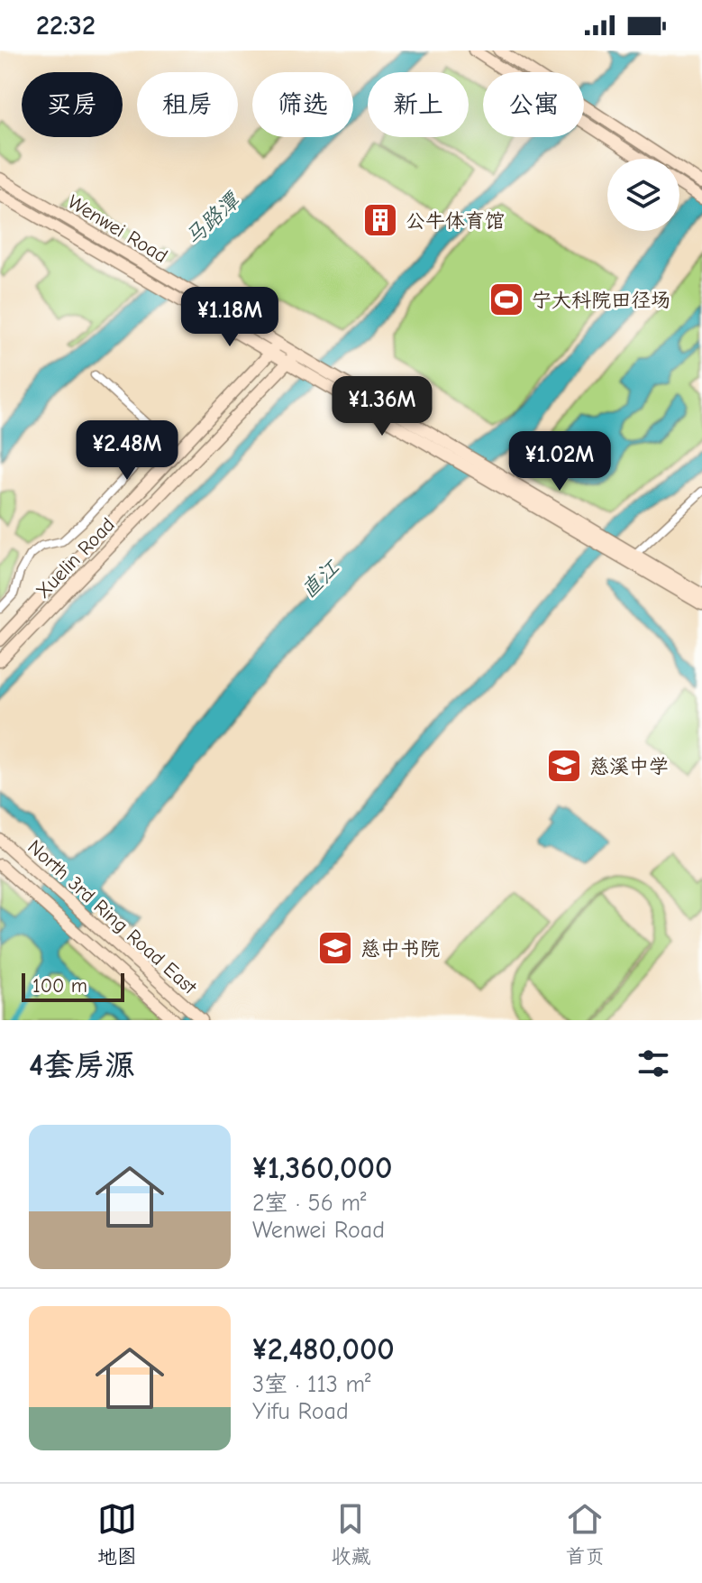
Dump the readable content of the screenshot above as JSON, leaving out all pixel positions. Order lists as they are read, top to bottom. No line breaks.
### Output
{"streets":{"main road":["Wenwei Road","Xuelin Road","North 3rd Ring Road East"]},"crossings":[["Wenwei Road","Xuelin Road"]],"water":["马路潭","直江"],"places":{"building":["公牛体育馆"],"sports":["宁大科院田径场"],"school or university":["慈溪中学","慈中书院"]},"scale_bar":"100 m","page":{"status":"22:32","chip":["买房","租房","筛选","新上","公寓"],"price":["¥1.18M","¥1.36M","¥2.48M","¥1.02M"],"scale":"100 m","heading":"4套房源","list":[{"name":"¥1,360,000","note":"2室 · 56 m² · Wenwei Road"},{"name":"¥2,480,000","note":"3室 · 113 m² · Yifu Road"}],"tabs":["地图","收藏","首页"]}}
